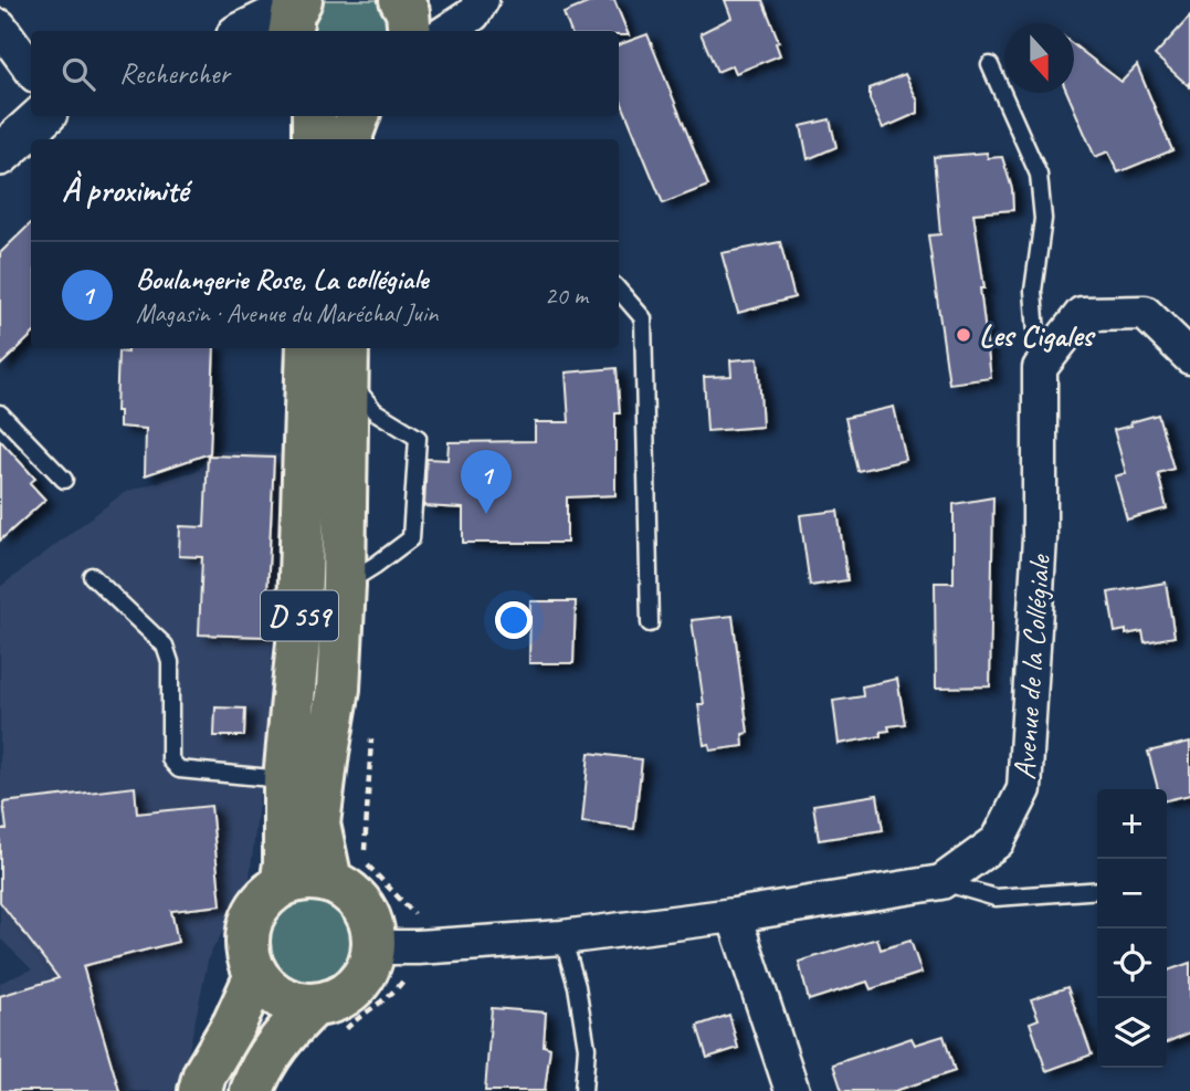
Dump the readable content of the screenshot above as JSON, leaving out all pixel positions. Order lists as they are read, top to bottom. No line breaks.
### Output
{"streets":{"main road":["D 559"],"street":["Avenue de la Collégiale"]},"crossings":[["D 559","Avenue de la Collégiale"]],"places":["Les Cigales"],"north":"bottom","page":{"search":"Rechercher","heading":"À proximité","list":[{"mark":"1","name":"Boulangerie Rose, La collégiale","note":"Magasin · Avenue du Maréchal Juin","value":"20 m"}],"pins":"1","map_buttons":["+","−"]}}
